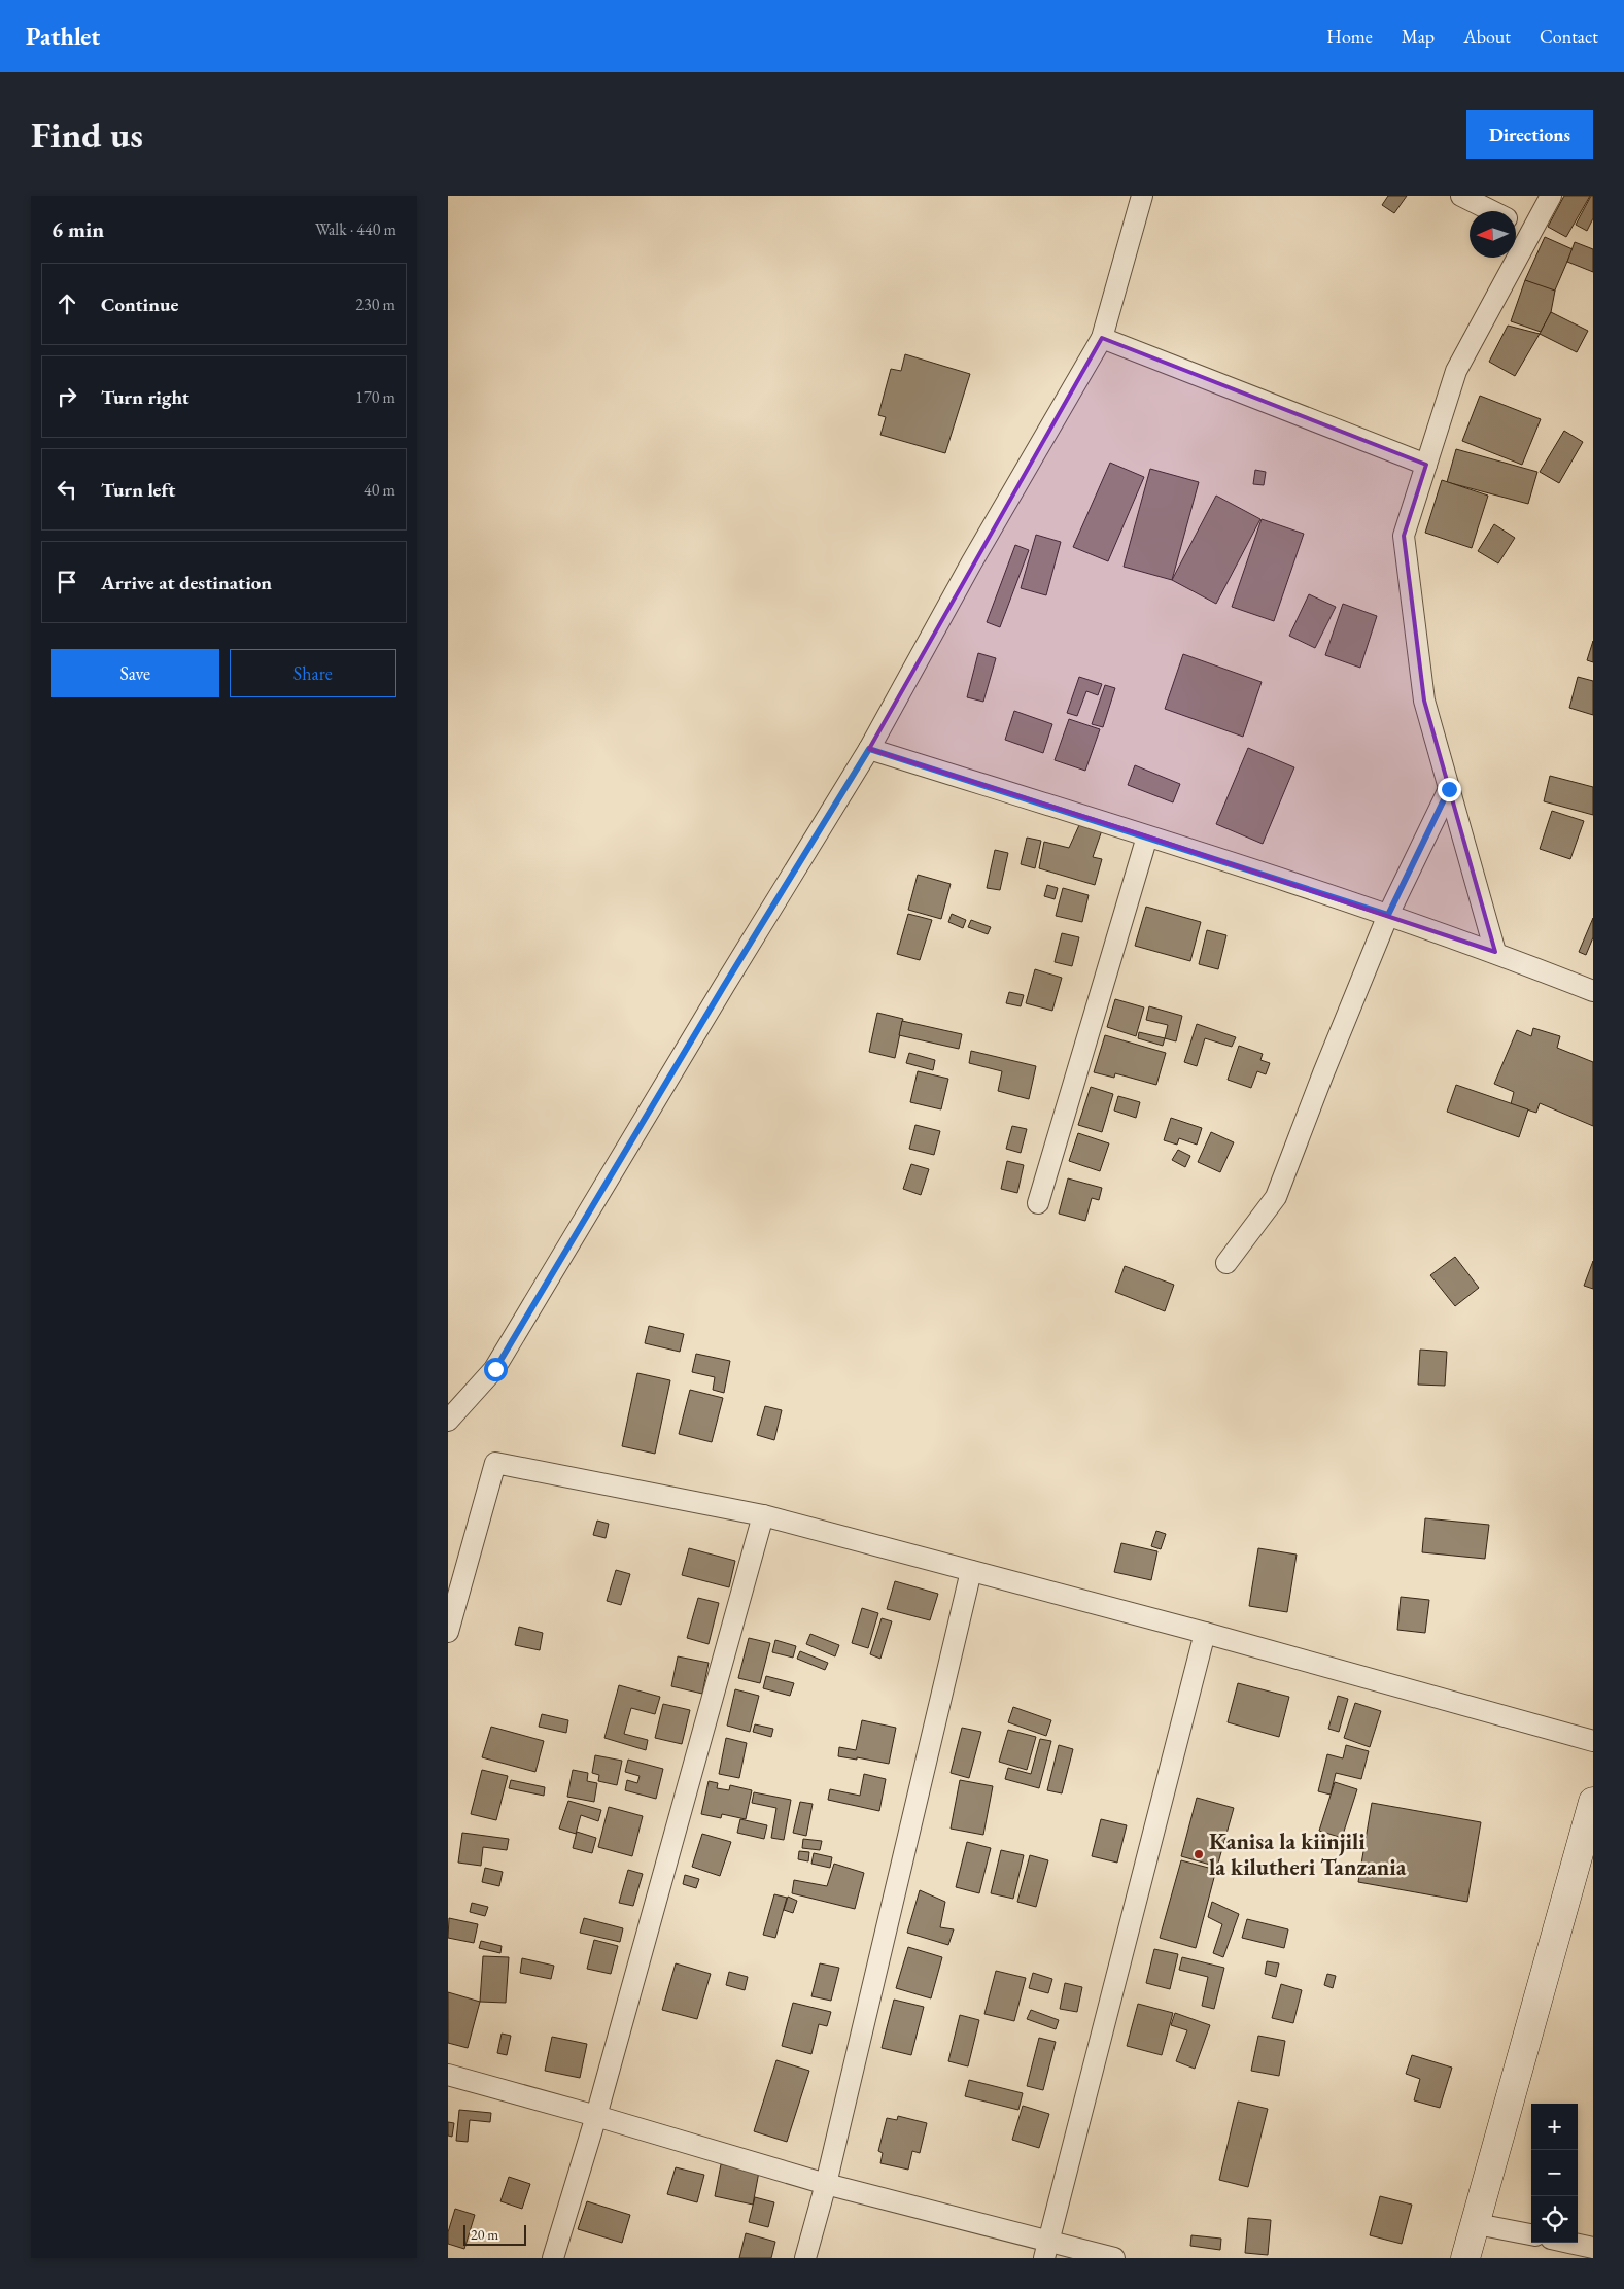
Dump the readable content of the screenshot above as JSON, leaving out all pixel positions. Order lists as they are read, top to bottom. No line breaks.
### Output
{"places":["Kanisa la kiinjili la kilutheri Tanzania"],"scale_bar":"20 m","north":"left","page":{"header":"Pathlet","nav":["Home","Map","About","Contact"],"buttons":["Directions",["Save","Share"]],"title":"Find us","heading":["6 min","Walk · 440 m"],"list":[["Continue","230 m"],["Turn right","170 m"],["Turn left","40 m"],"Arrive at destination"],"map_buttons":["+","−"],"scale":"20 m"}}
